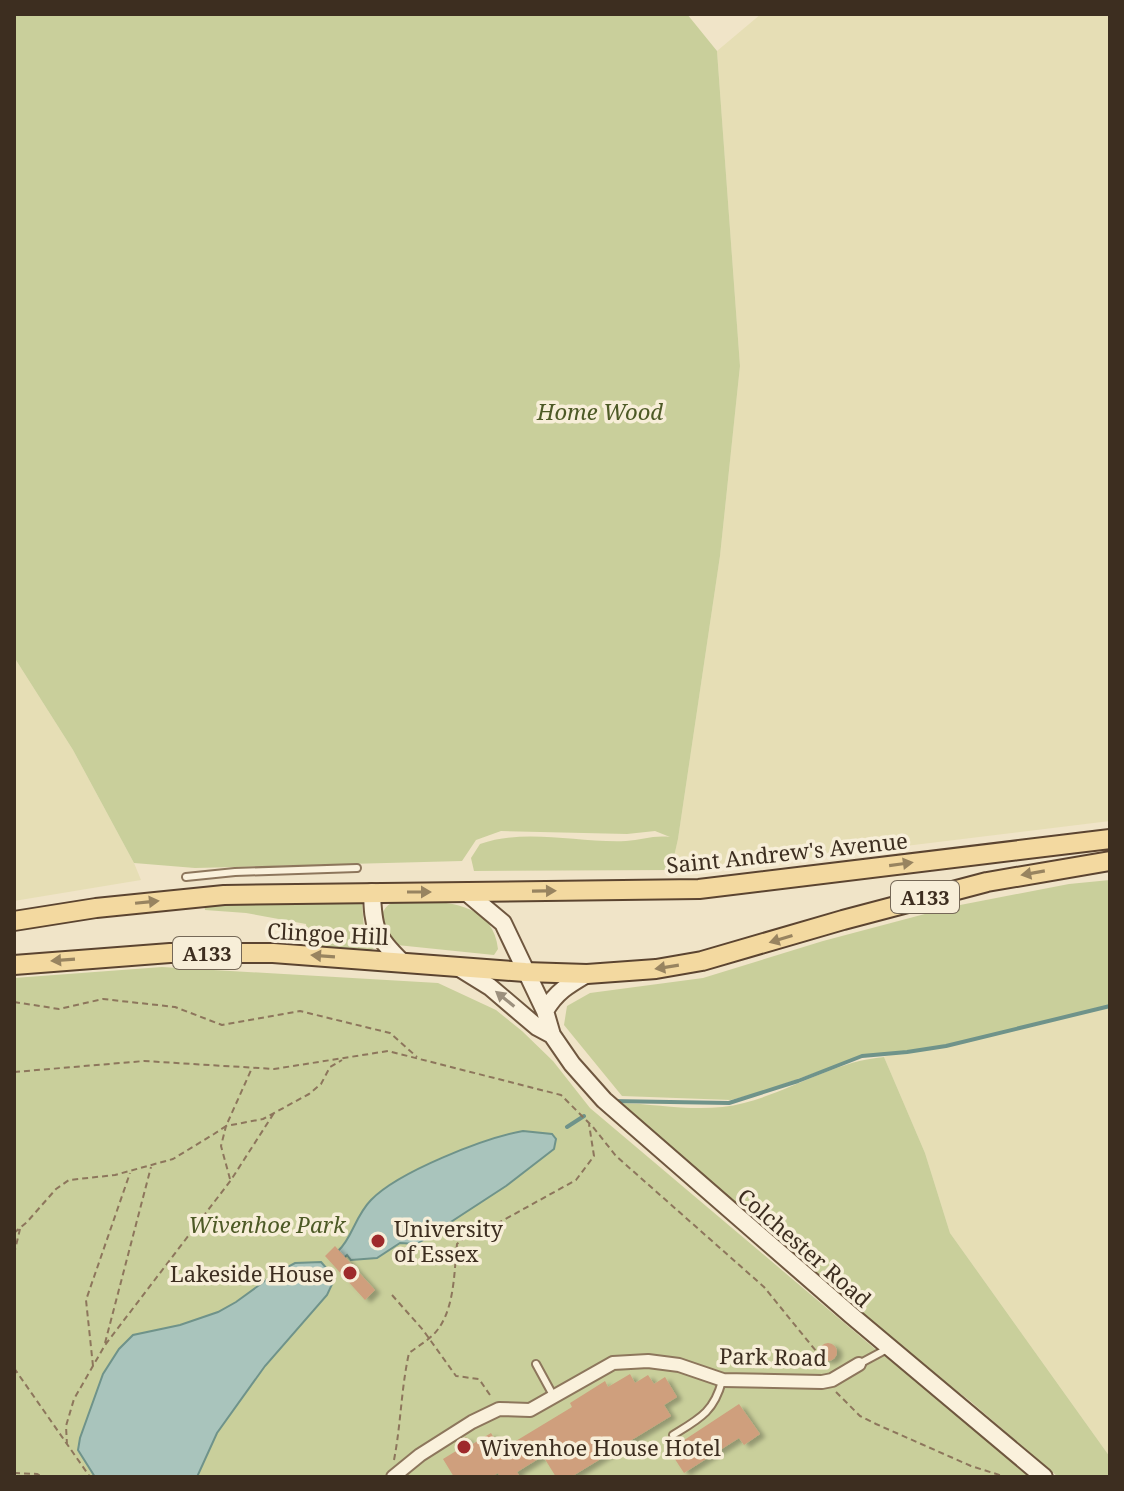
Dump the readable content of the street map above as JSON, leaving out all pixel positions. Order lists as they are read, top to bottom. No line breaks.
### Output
{"streets":{"main road":["Saint Andrew's Avenue","A133","Clingoe Hill","Colchester Road"],"street":["Park Road"]},"crossings":[["Saint Andrew's Avenue","Clingoe Hill"],["Saint Andrew's Avenue","Colchester Road"],["A133","Clingoe Hill"],["A133","Colchester Road"],["Colchester Road","Park Road"]],"parks":["Home Wood","Wivenhoe Park"],"places":["University of Essex","Lakeside House","Wivenhoe House Hotel"]}
